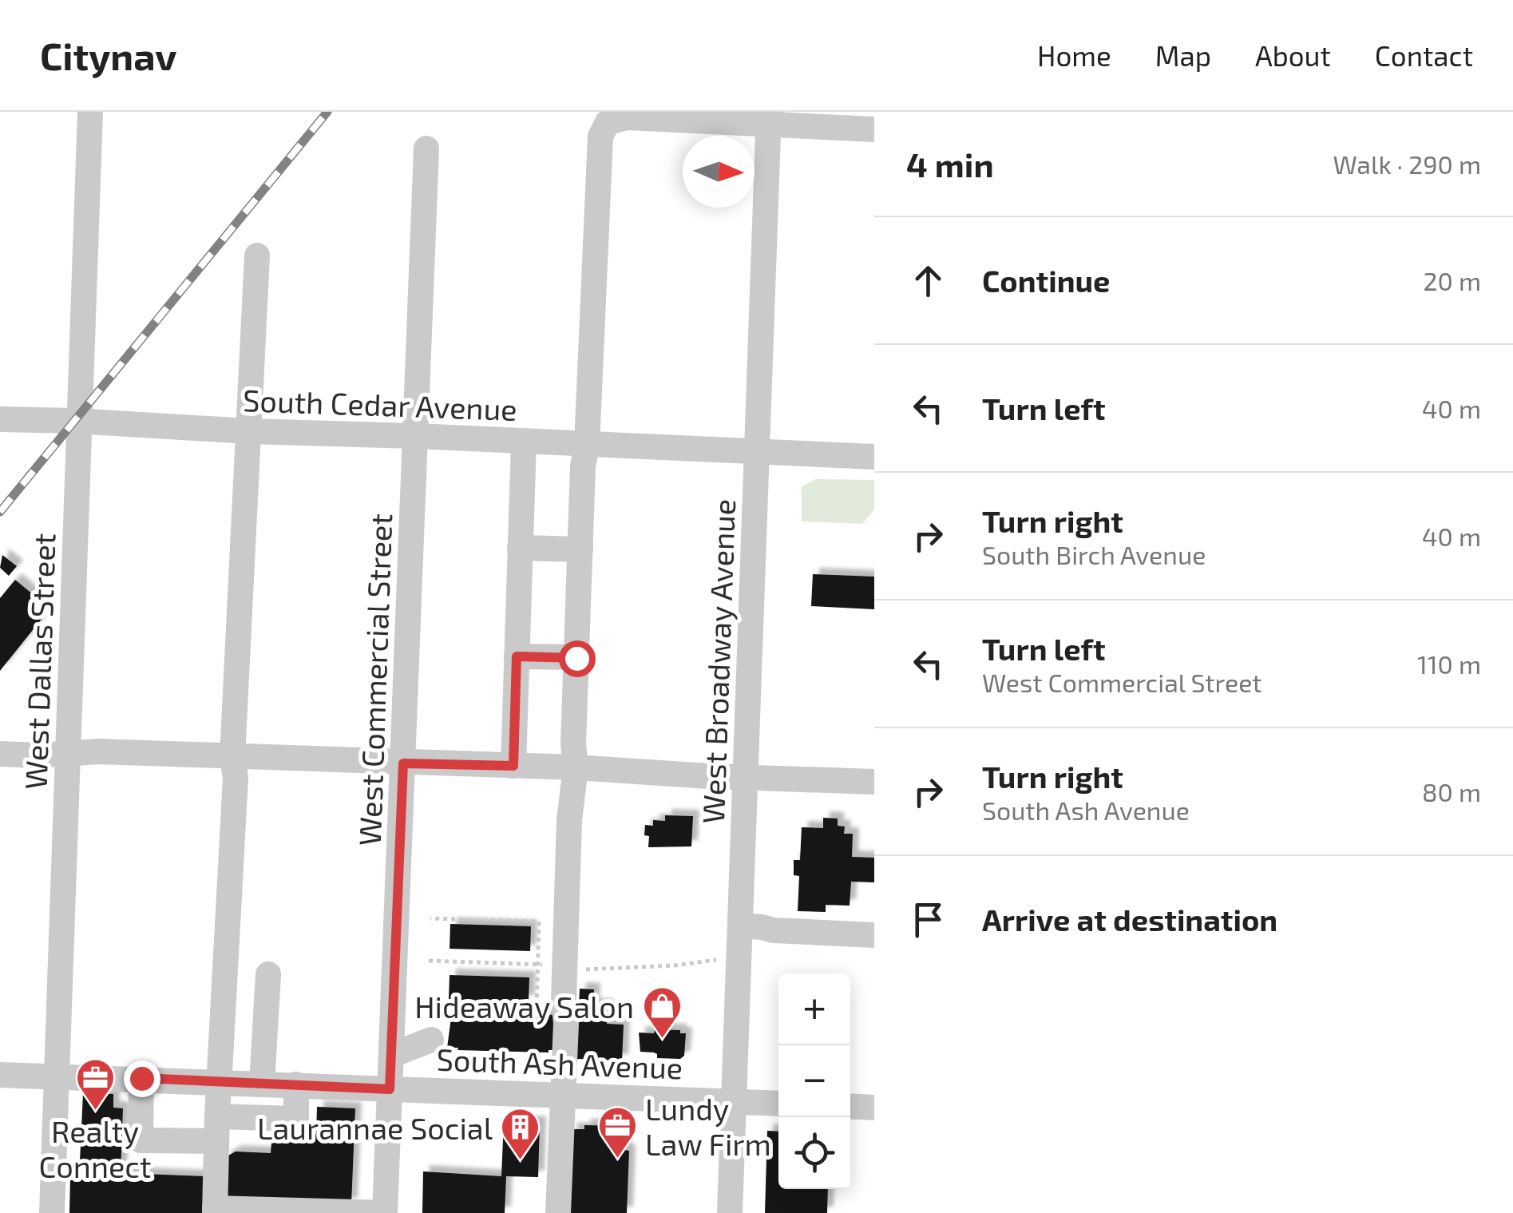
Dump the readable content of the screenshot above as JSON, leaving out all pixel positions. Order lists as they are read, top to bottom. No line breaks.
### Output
{"streets":{"street":["South Cedar Avenue","West Dallas Street","West Broadway Avenue","West Commercial Street","South Ash Avenue"]},"crossings":[["South Cedar Avenue","West Dallas Street"],["South Cedar Avenue","West Broadway Avenue"],["South Cedar Avenue","West Commercial Street"],["West Dallas Street","South Ash Avenue"],["West Broadway Avenue","South Ash Avenue"],["West Commercial Street","South Ash Avenue"]],"places":{"shop":["Hideaway Salon"],"office":["Realty Connect","Lundy Law Firm"],"building":["Laurannae Social"]},"north":"right","page":{"header":"Citynav","nav":["Home","Map","About","Contact"],"heading":["4 min","Walk · 290 m"],"list":[["Continue","20 m"],["Turn left","40 m"],["Turn right","South Birch Avenue","40 m"],["Turn left","West Commercial Street","110 m"],["Turn right","South Ash Avenue","80 m"],"Arrive at destination"],"map_buttons":["+","−"]}}
